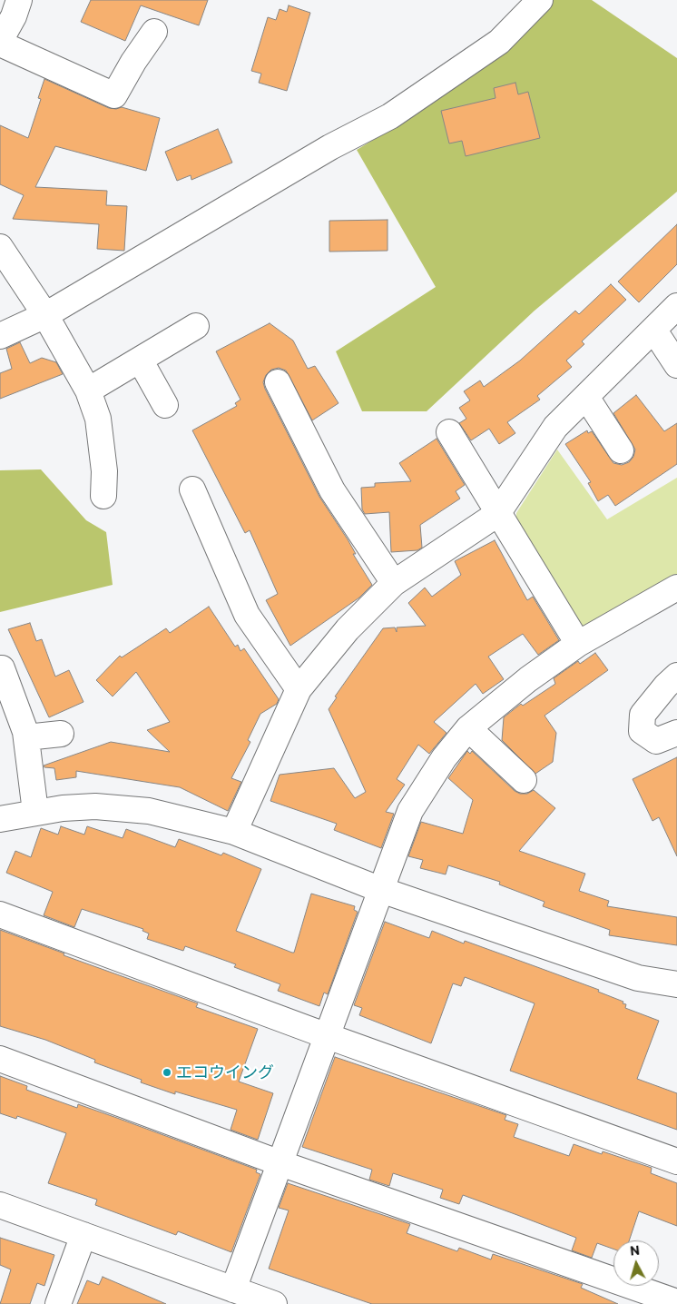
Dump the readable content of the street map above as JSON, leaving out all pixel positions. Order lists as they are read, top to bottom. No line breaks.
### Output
{"places":["エコウイング"],"north":"top"}
